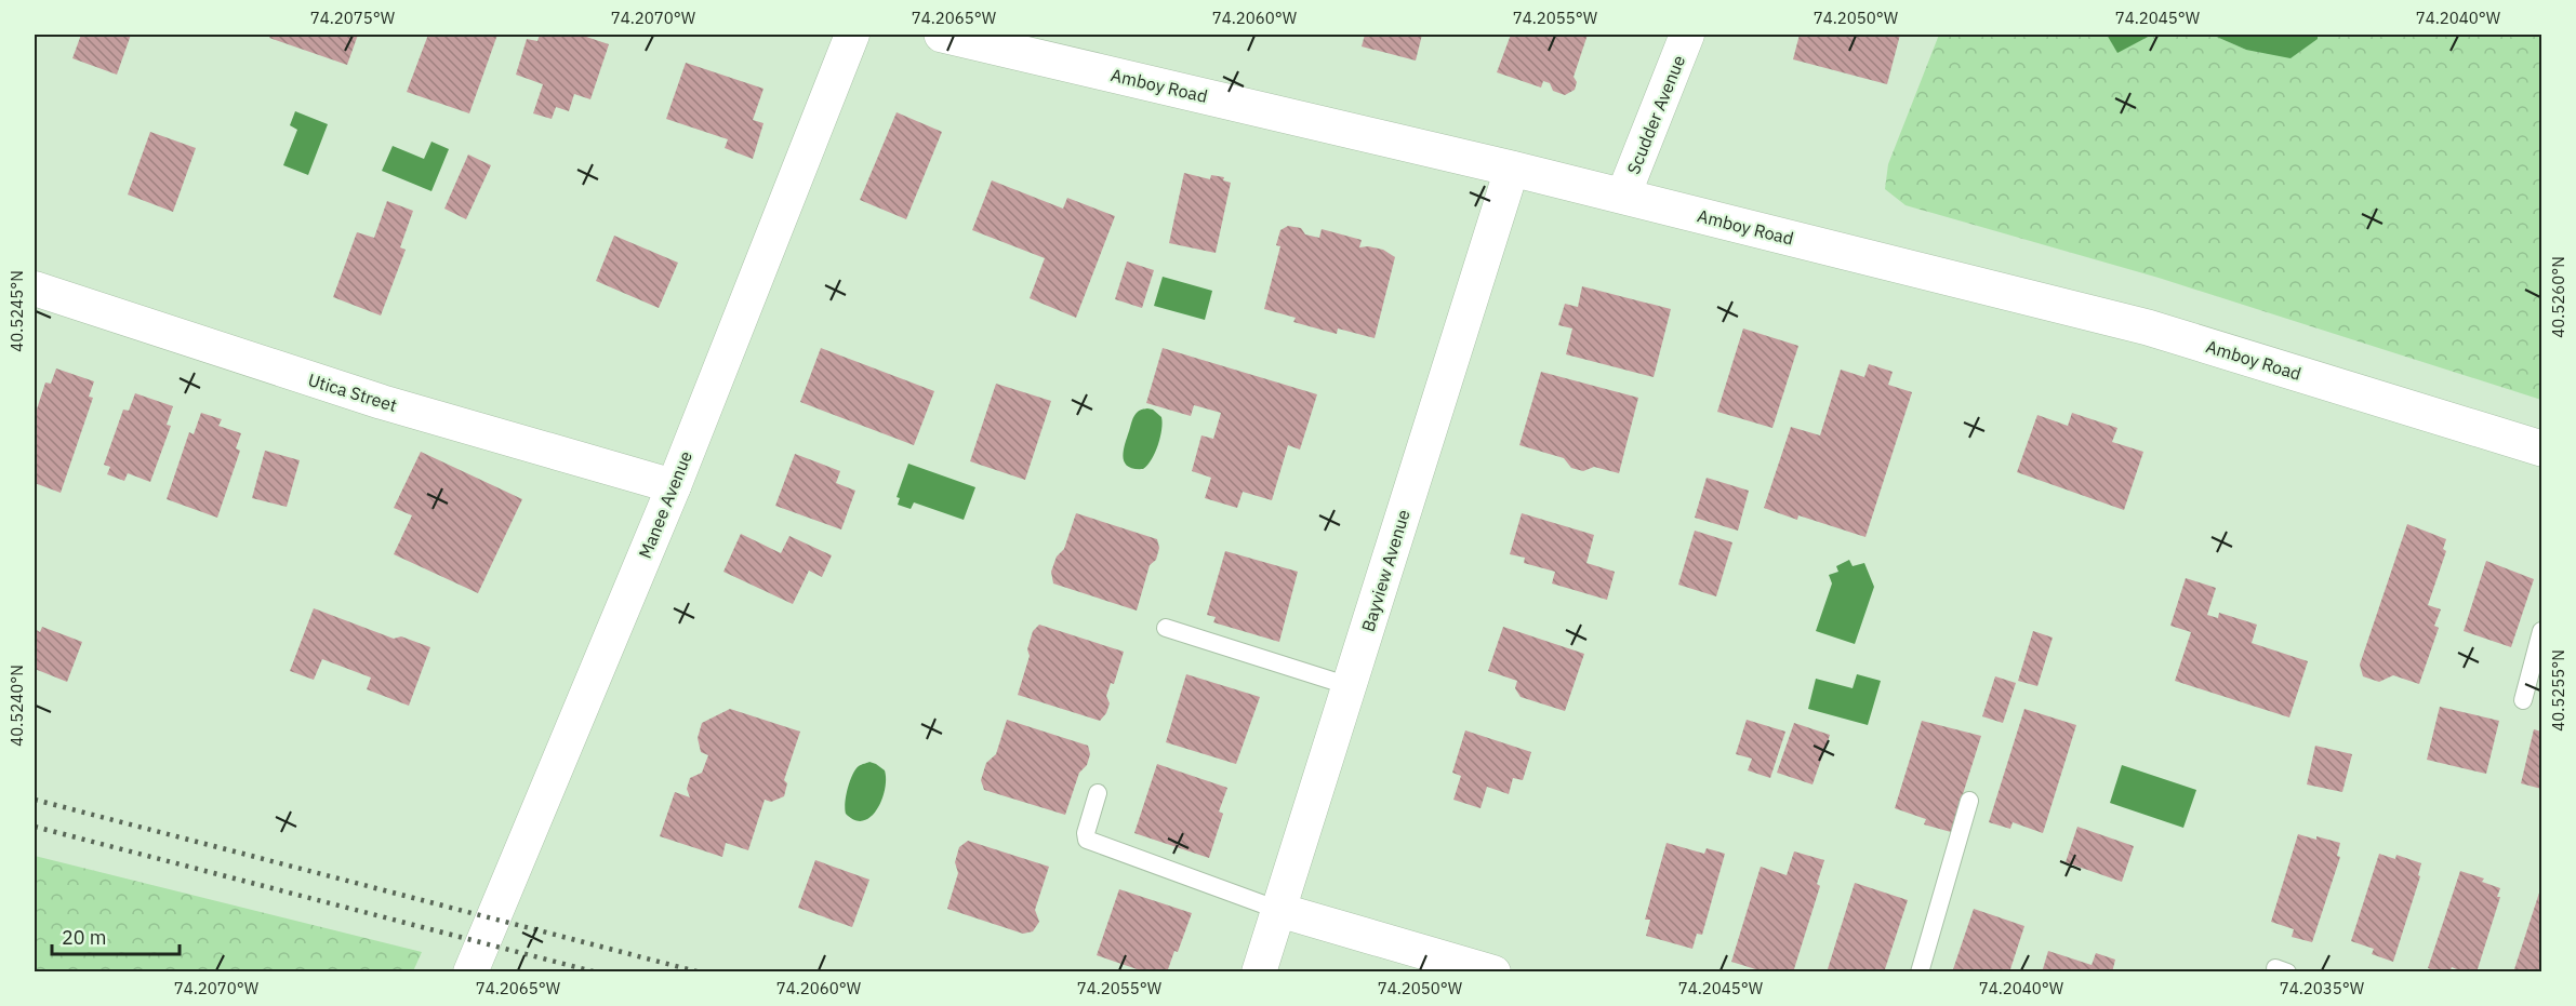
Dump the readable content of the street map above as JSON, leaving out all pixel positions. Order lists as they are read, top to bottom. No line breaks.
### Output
{"streets":{"main road":["Amboy Road"],"street":["Scudder Avenue","Utica Street","Manee Avenue","Bayview Avenue"]},"crossings":[["Amboy Road","Scudder Avenue"],["Amboy Road","Bayview Avenue"],["Utica Street","Manee Avenue"]],"scale_bar":"20 m","coordinates":["74.2075°W","74.2070°W","74.2065°W","74.2060°W","74.2055°W","74.2050°W","74.2045°W","74.2040°W","40.5260°N","40.5245°N","40.5255°N","40.5240°N","74.2035°W"]}
